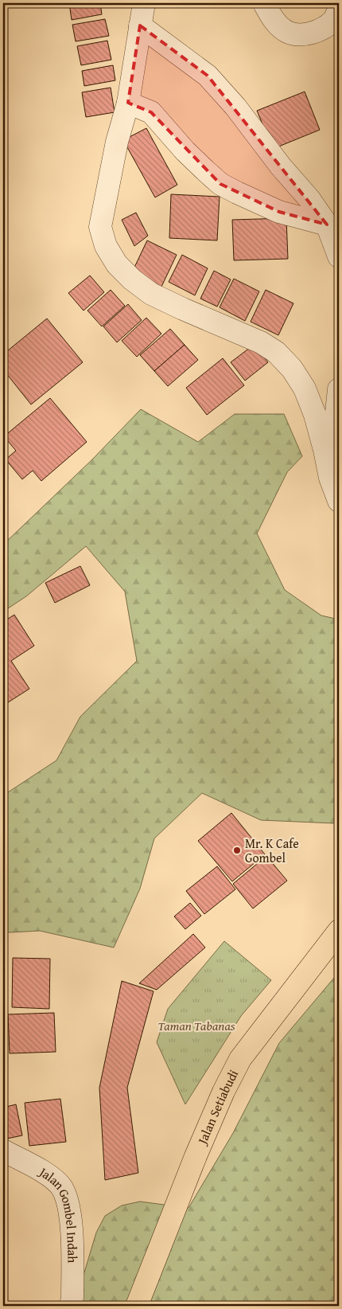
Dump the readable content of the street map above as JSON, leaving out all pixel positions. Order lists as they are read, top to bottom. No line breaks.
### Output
{"streets":{"highway":["Jalan Setiabudi"],"street":["Jalan Gombel Indah"]},"parks":["Taman Tabanas"],"places":["Mr. K Cafe Gombel"]}
